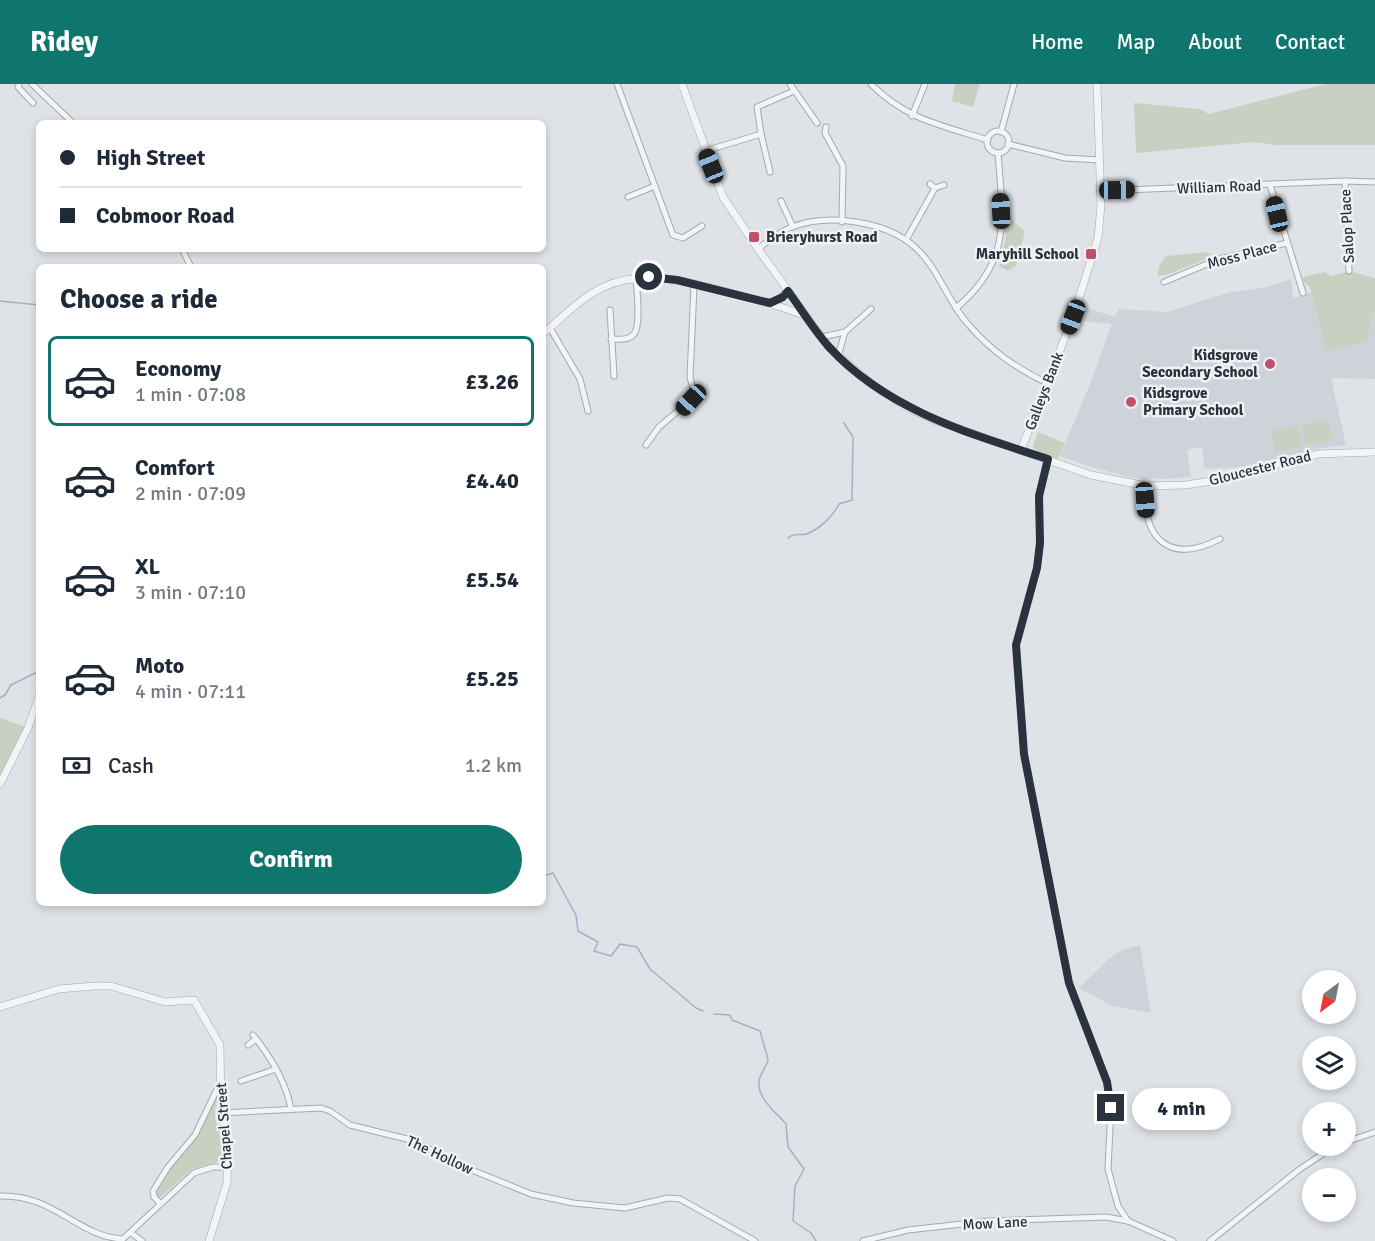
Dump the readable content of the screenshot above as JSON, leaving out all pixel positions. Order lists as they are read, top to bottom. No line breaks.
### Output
{"streets":{"street":["William Road","Salop Place","Moss Place","Galleys Bank","Gloucester Road","Chapel Street","The Hollow","Mow Lane"]},"crossings":[["William Road","Salop Place"],["William Road","Galleys Bank"],["Galleys Bank","Gloucester Road"],["Chapel Street","The Hollow"]],"places":{"transit":["Brieryhurst Road","Maryhill School"],"other":["Kidsgrove Secondary School","Kidsgrove Primary School"]},"north":"bottom left","page":{"header":"Ridey","nav":["Home","Map","About","Contact"],"banner":["High Street","Cobmoor Road"],"heading":"Choose a ride","list":[{"name":"Economy","note":"1 min · 07:08","value":"£3.26"},{"name":"Comfort","note":"2 min · 07:09","value":"£4.40"},{"name":"XL","note":"3 min · 07:10","value":"£5.54"},{"name":"Moto","note":"4 min · 07:11","value":"£5.25"}],"pay":["Cash","1.2 km"],"buttons":"Confirm","map_buttons":["+","−"],"bubble":"4 min"}}
